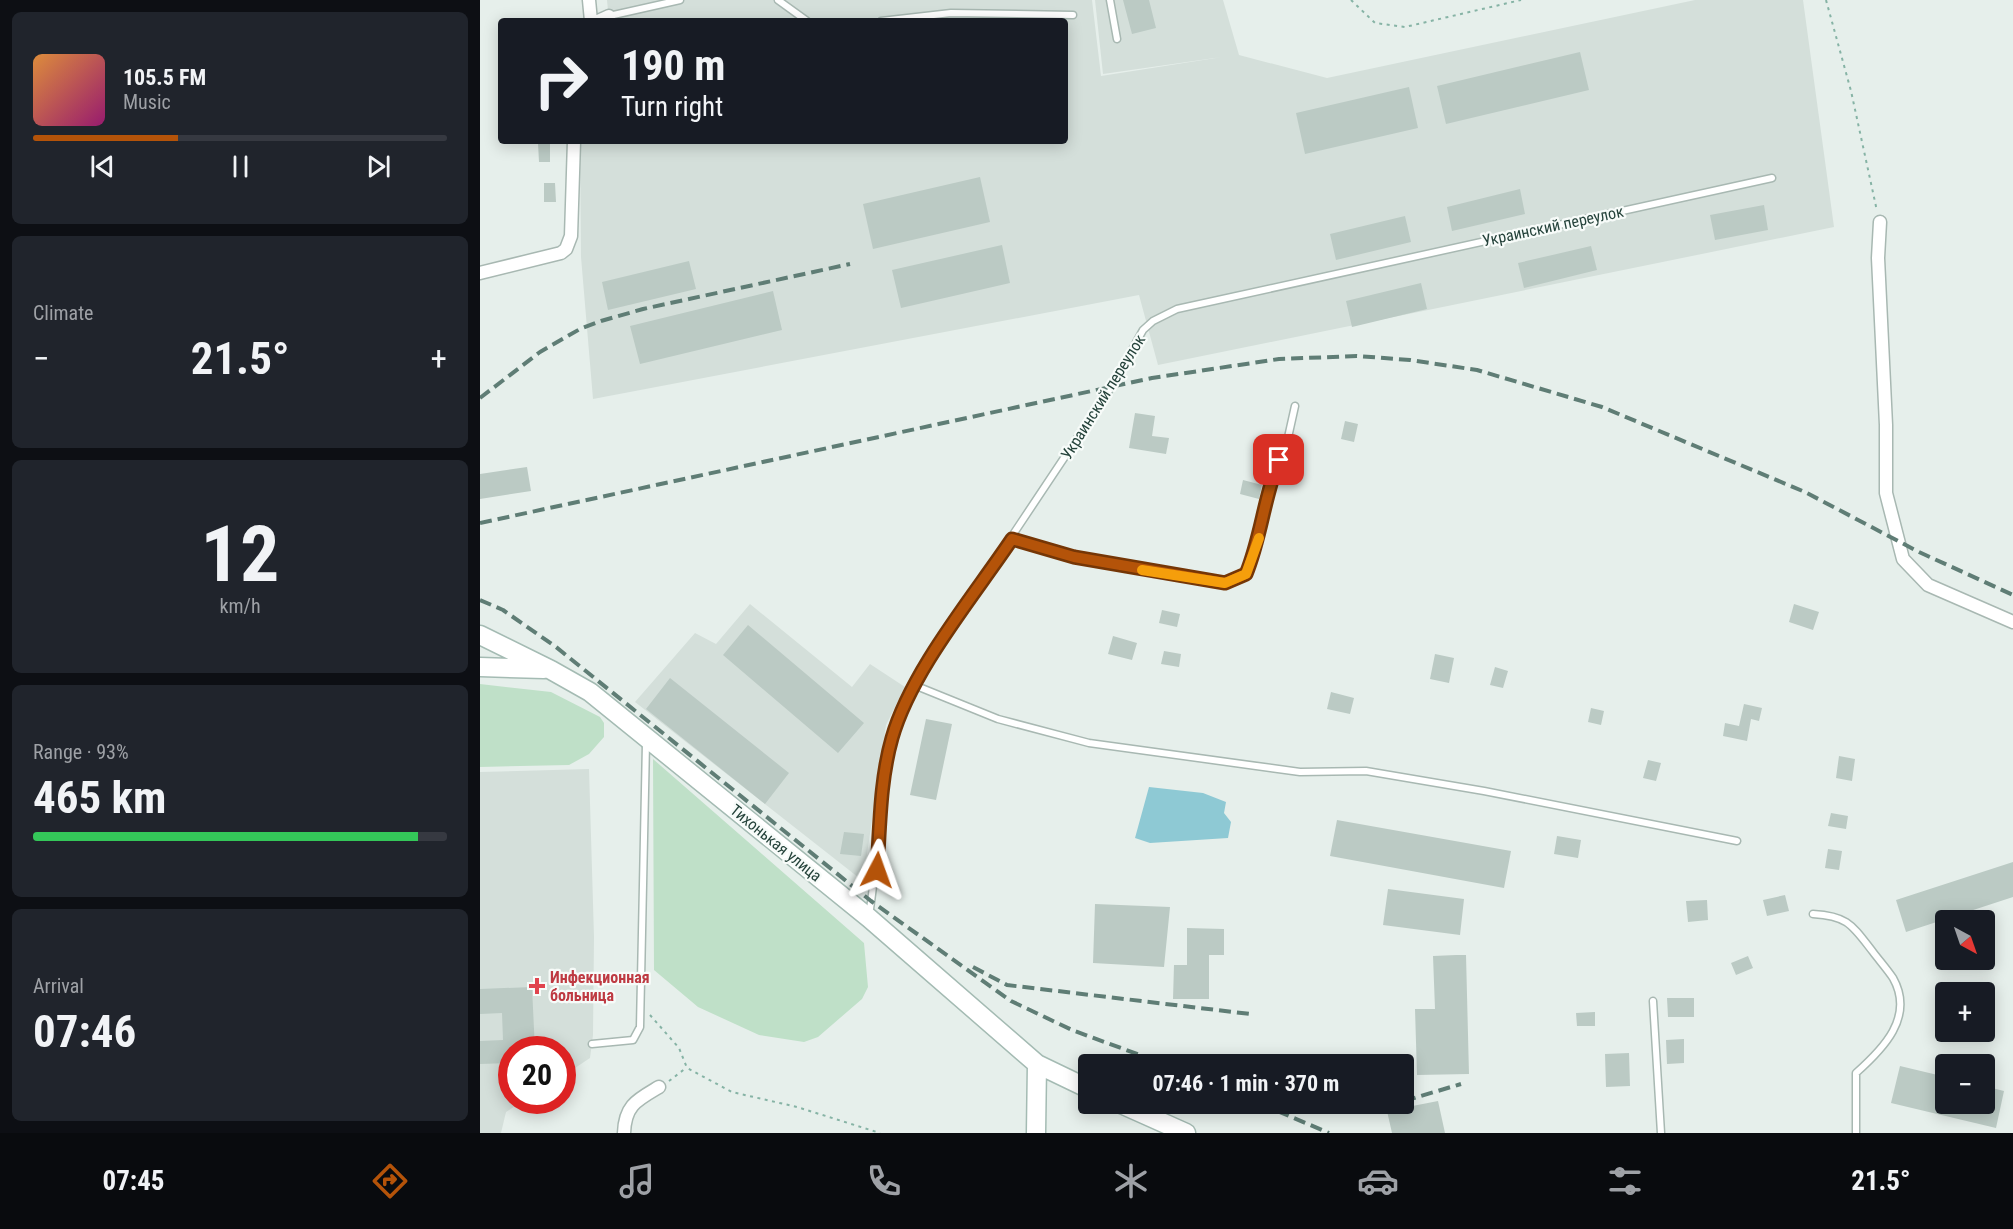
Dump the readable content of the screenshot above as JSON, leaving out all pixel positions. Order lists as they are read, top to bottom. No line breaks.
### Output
{"streets":{"street":["Тихонькая улица"],"lane":["Украинский переулок"]},"crossings":[["Украинский переулок","Тихонькая улица"]],"places":{"health":["Инфекционная больница"]},"north":"bottom right","page":{"turn":["190 m","Turn right"],"song":["105.5 FM","Music"],"tile":["Climate",["12","km/h"],["Range · 93%","465 km"],["Arrival","07:46"]],"heat":["−","21.5°","+"],"map_buttons":["+","−"],"limit":"20","trip":"07:46 · 1 min · 370 m","tabs":["07:45","21.5°"]}}
